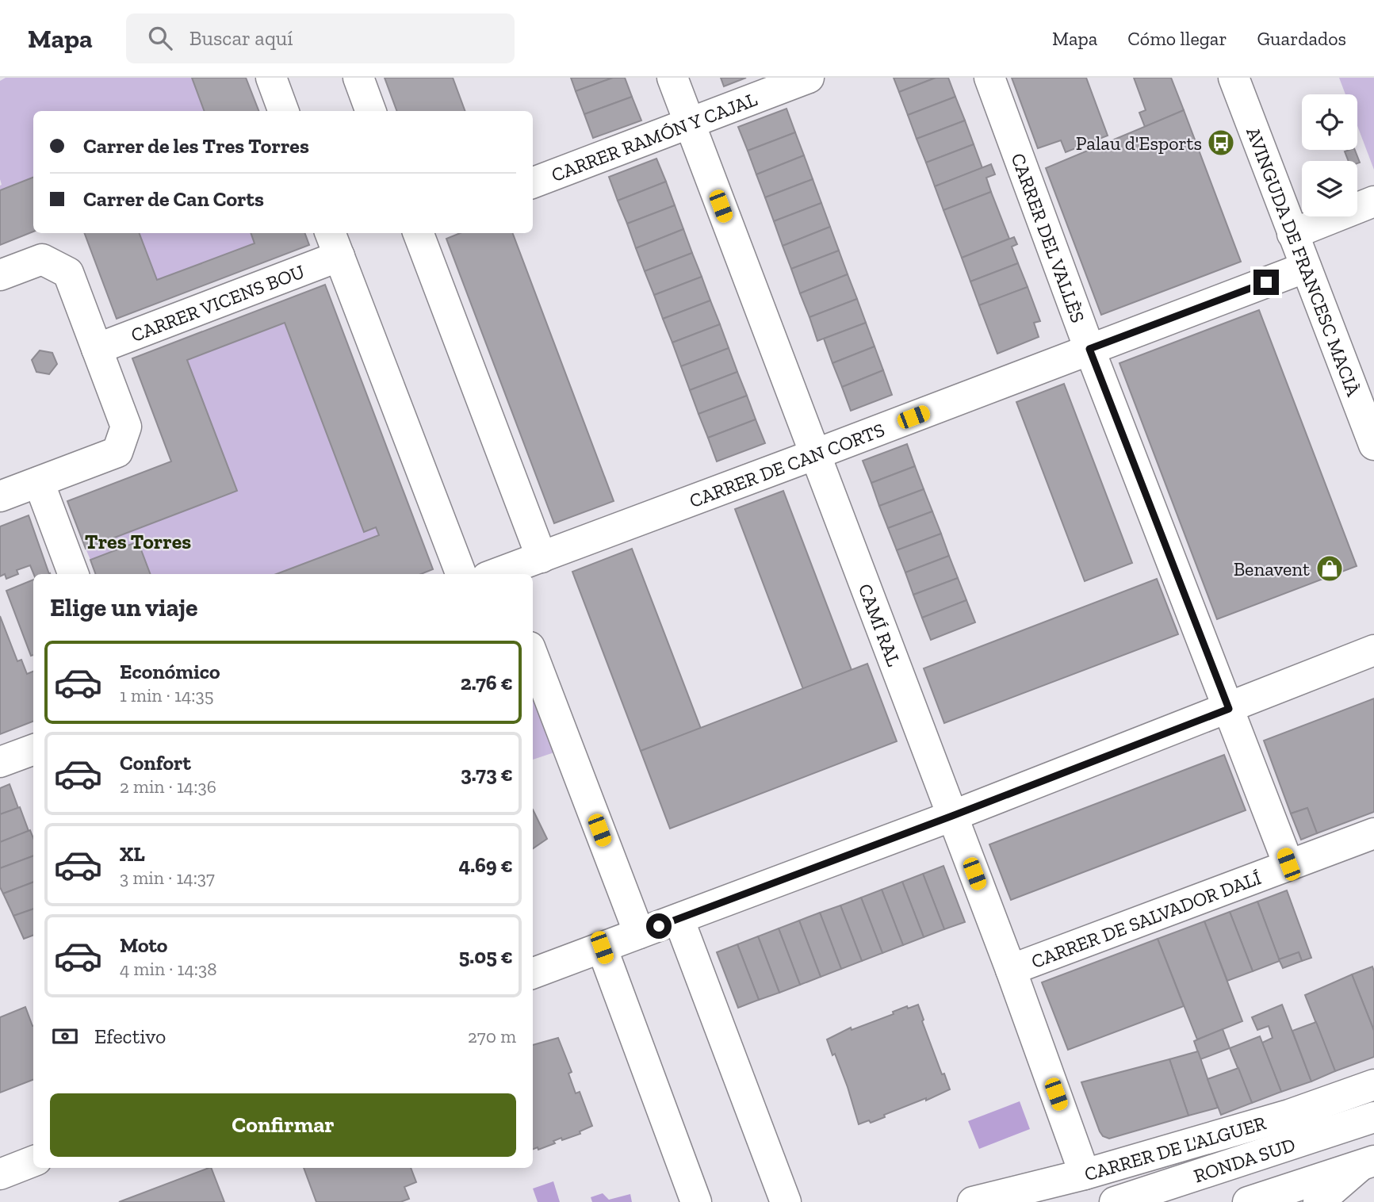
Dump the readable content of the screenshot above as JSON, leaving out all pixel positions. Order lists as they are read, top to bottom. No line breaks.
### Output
{"streets":{"street":["CARRER RAMÓN Y CAJAL","CARRER DEL VALLÈS","AVINGUDA DE FRANCESC MACIÀ","CARRER VICENS BOU","CARRER DE CAN CORTS","CAMÍ RAL","CARRER DE SALVADOR DALÍ","CARRER DE L'ALGUER","RONDA SUD"]},"crossings":[["CARRER RAMÓN Y CAJAL","CAMÍ RAL"],["CARRER DEL VALLÈS","CARRER DE CAN CORTS"],["CARRER DEL VALLÈS","CARRER DE SALVADOR DALÍ"],["AVINGUDA DE FRANCESC MACIÀ","CARRER DE CAN CORTS"],["CARRER DE CAN CORTS","CAMÍ RAL"],["CAMÍ RAL","CARRER DE SALVADOR DALÍ"],["CAMÍ RAL","CARRER DE L'ALGUER"]],"districts":["Tres Torres"],"places":{"bus stop":["Palau d'Esports"],"shop":["Benavent"]},"page":{"header":"Mapa","search":"Buscar aquí","nav":["Mapa","Cómo llegar","Guardados"],"banner":["Carrer de les Tres Torres","Carrer de Can Corts"],"heading":"Elige un viaje","list":[{"name":"Económico","note":"1 min · 14:35","value":"2.76 €"},{"name":"Confort","note":"2 min · 14:36","value":"3.73 €"},{"name":"XL","note":"3 min · 14:37","value":"4.69 €"},{"name":"Moto","note":"4 min · 14:38","value":"5.05 €"}],"pay":["Efectivo","270 m"],"buttons":"Confirmar"}}
